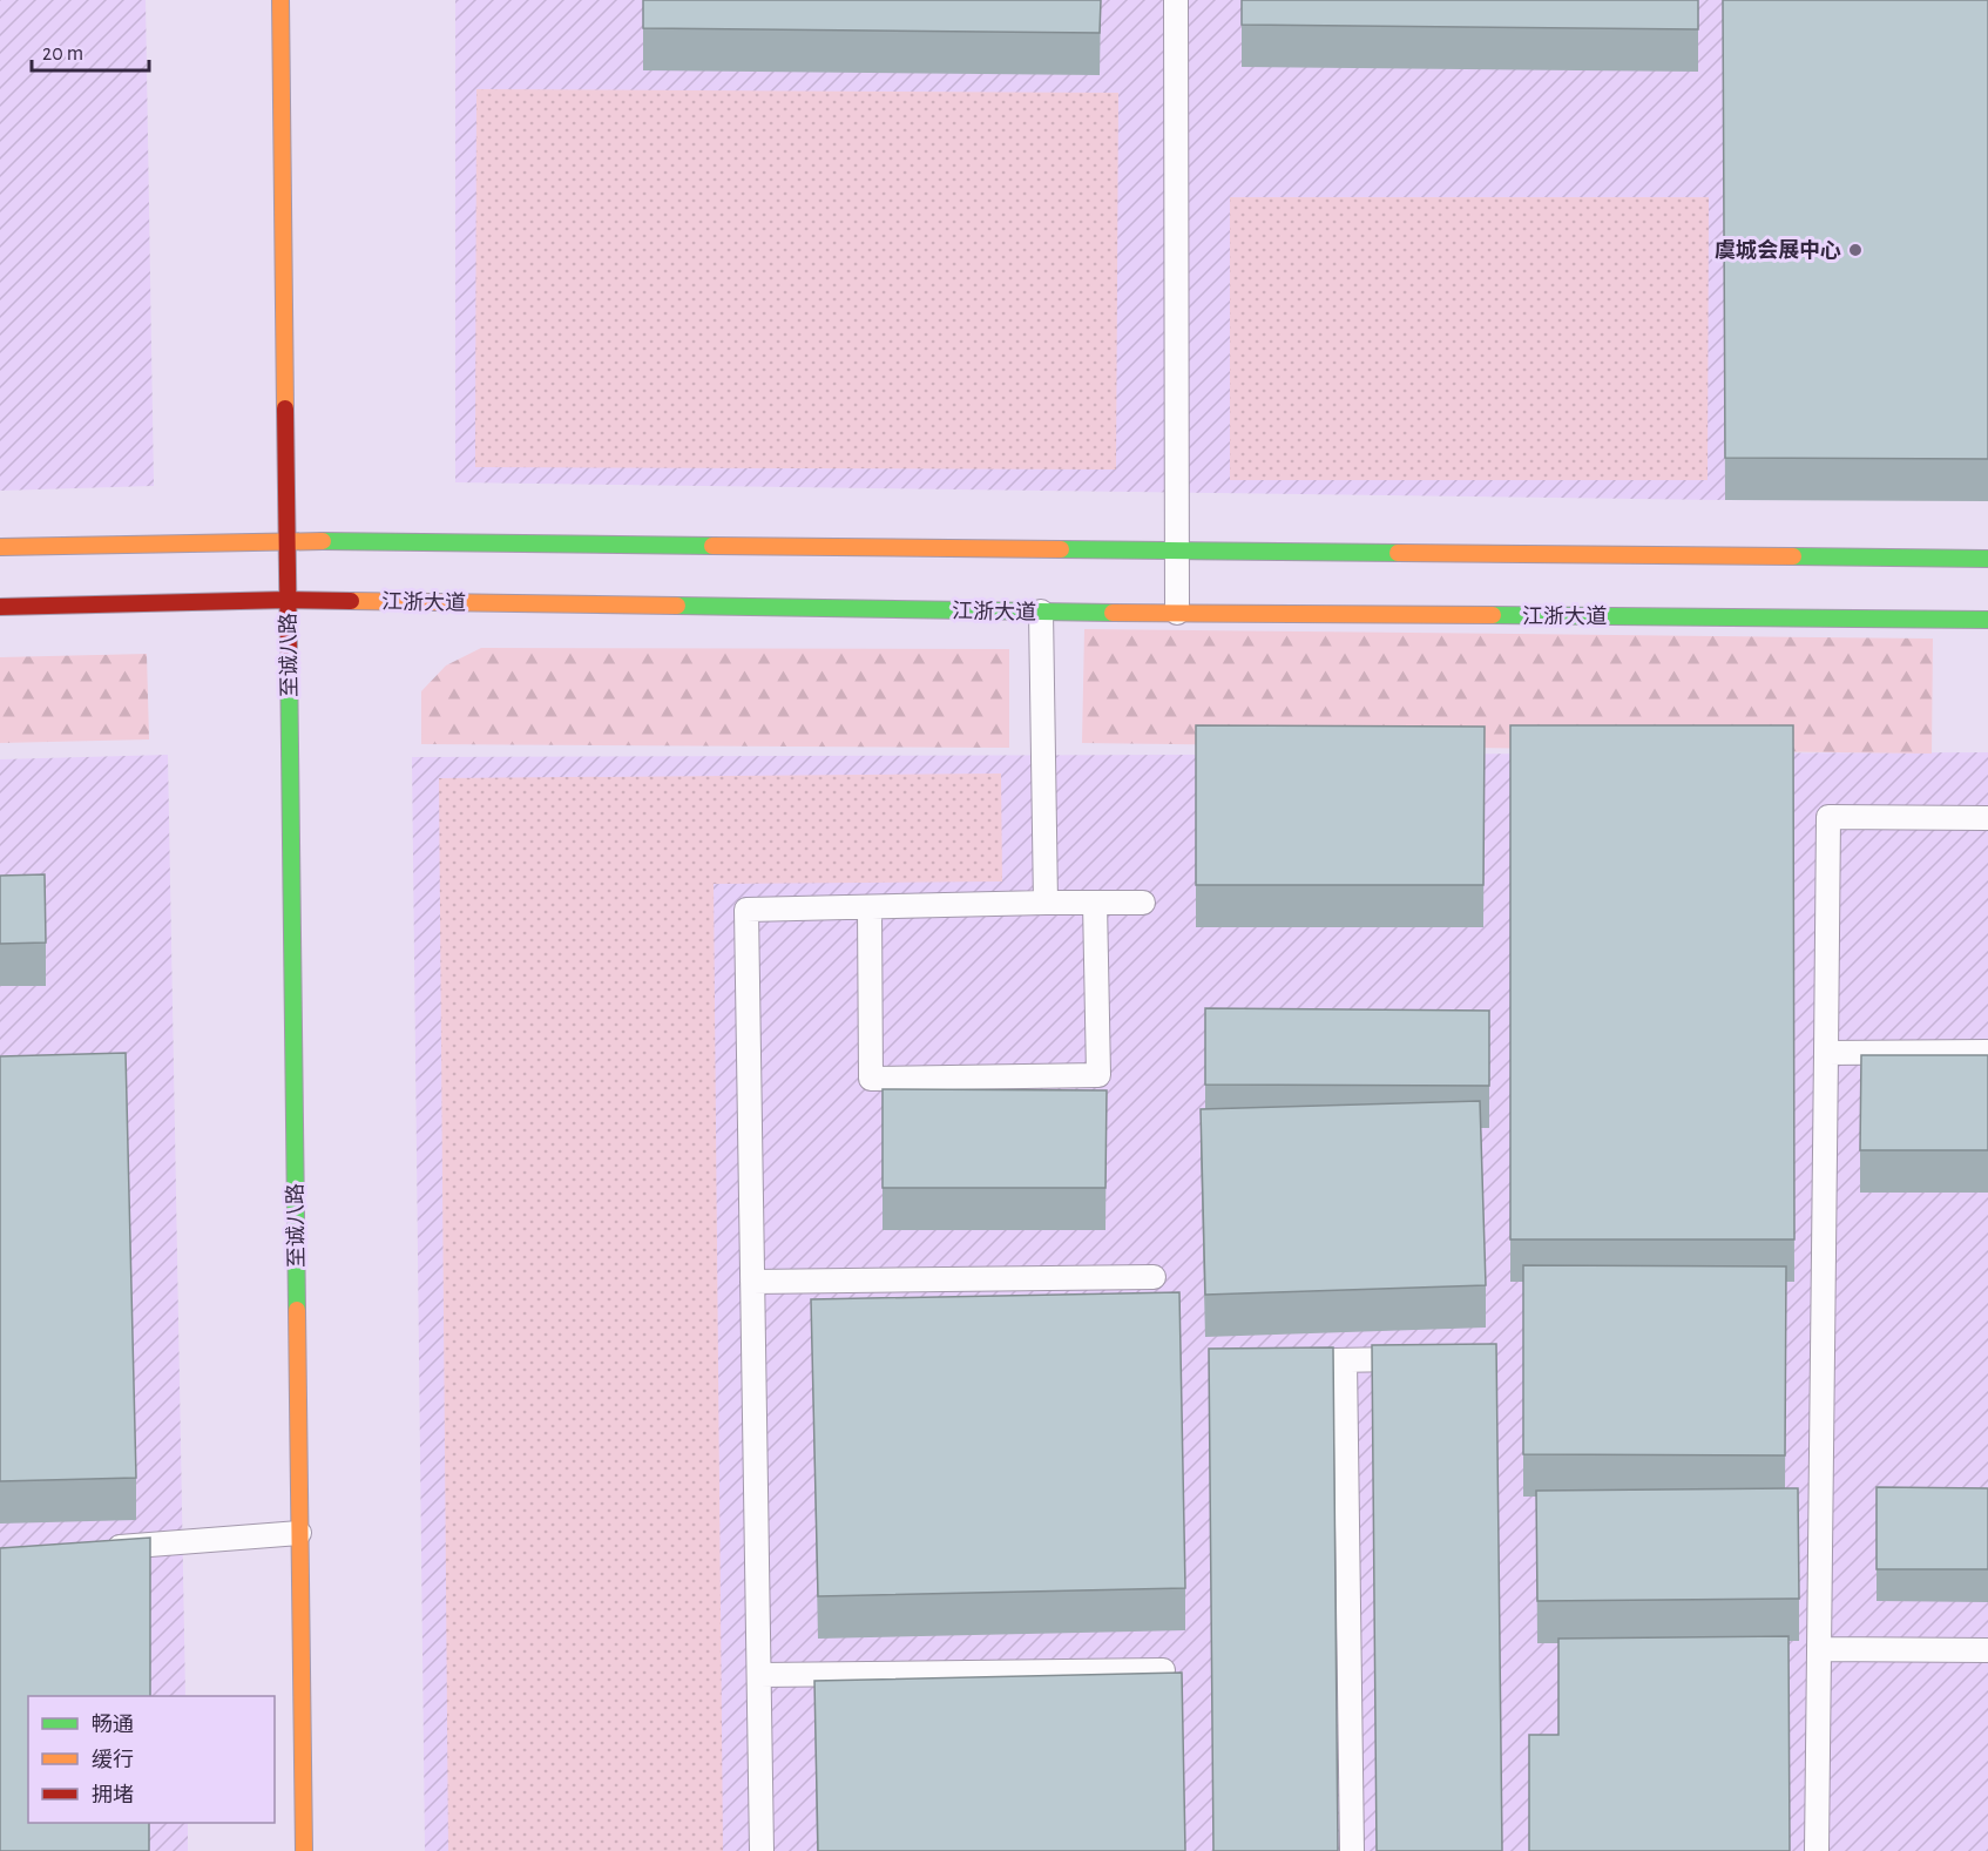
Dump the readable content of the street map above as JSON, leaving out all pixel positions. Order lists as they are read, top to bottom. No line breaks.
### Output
{"streets":{"main road":["江浙大道","至诚八路"]},"crossings":[["江浙大道","至诚八路"]],"places":["虞城会展中心"],"legend":["畅通","缓行","拥堵"],"scale_bar":"20 m"}
